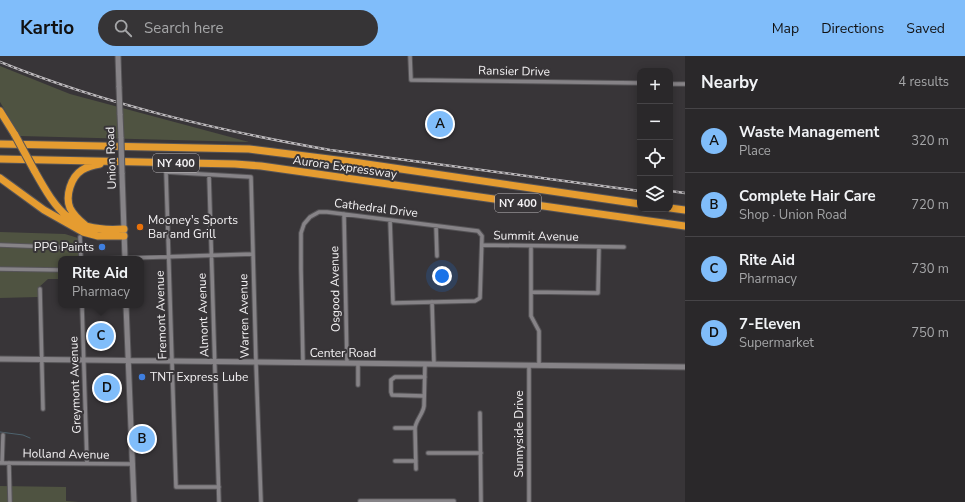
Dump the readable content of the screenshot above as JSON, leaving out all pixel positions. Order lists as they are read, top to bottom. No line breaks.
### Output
{"streets":{"highway":["NY 400","Aurora Expressway"],"main road":["Union Road","Center Road"],"street":["Ransier Drive","Cathedral Drive","Summit Avenue","Osgood Avenue","Fremont Avenue","Almont Avenue","Warren Avenue","Greymont Avenue","Sunnyside Drive","Holland Avenue"]},"crossings":[["Cathedral Drive","Summit Avenue"],["Cathedral Drive","Osgood Avenue"],["Cathedral Drive","Center Road"],["Osgood Avenue","Center Road"],["Fremont Avenue","Almont Avenue"],["Fremont Avenue","Warren Avenue"],["Fremont Avenue","Center Road"],["Almont Avenue","Warren Avenue"],["Almont Avenue","Center Road"],["Warren Avenue","Center Road"],["Center Road","Greymont Avenue"],["Center Road","Sunnyside Drive"],["Greymont Avenue","Holland Avenue"]],"places":["Mooney's Sports Bar and Grill","PPG Paints","TNT Express Lube"],"page":{"header":"Kartio","search":"Search here","nav":["Map","Directions","Saved"],"heading":["Nearby","4 results"],"map_buttons":["+","−"],"list":[{"mark":"A","name":"Waste Management","note":"Place","value":"320 m"},{"mark":"B","name":"Complete Hair Care","note":"Shop · Union Road","value":"720 m"},{"mark":"C","name":"Rite Aid","note":"Pharmacy","value":"730 m"},{"mark":"D","name":"7-Eleven","note":"Supermarket","value":"750 m"}],"pins":["A","C","D","B"],"popup":["Rite Aid","Pharmacy"]}}
